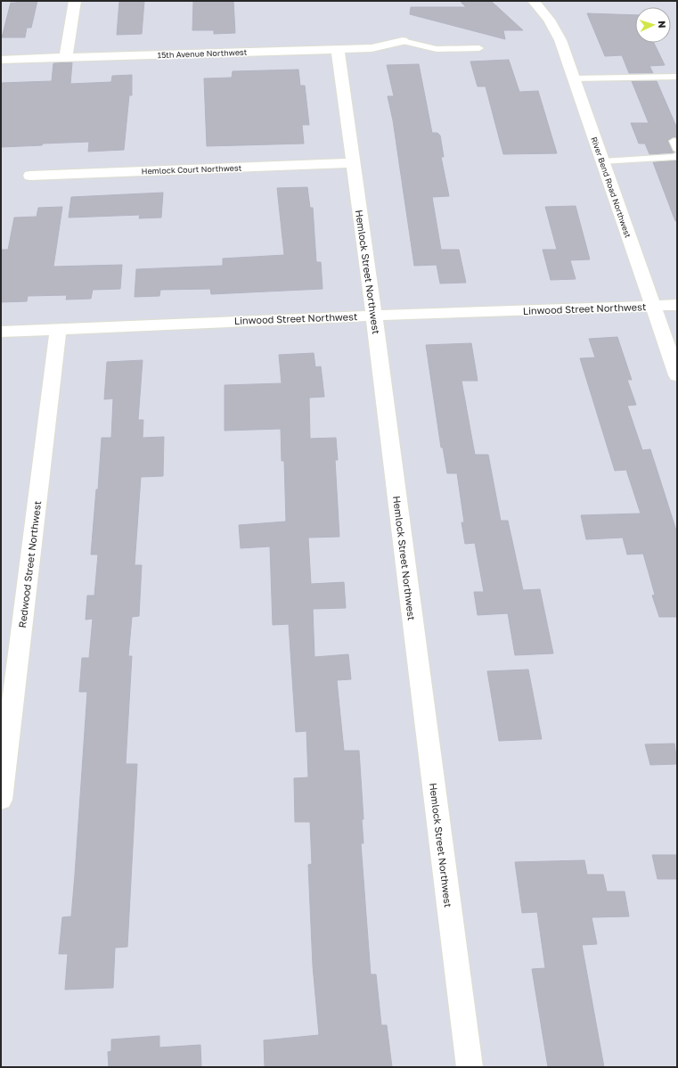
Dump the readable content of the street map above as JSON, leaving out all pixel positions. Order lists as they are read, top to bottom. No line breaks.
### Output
{"streets":{"street":["15th Avenue Northwest","Hemlock Court Northwest","River Bend Road Northwest","Hemlock Street Northwest","Linwood Street Northwest","Redwood Street Northwest"]},"crossings":[["15th Avenue Northwest","Hemlock Street Northwest"],["Hemlock Court Northwest","Hemlock Street Northwest"],["River Bend Road Northwest","Linwood Street Northwest"],["Hemlock Street Northwest","Linwood Street Northwest"],["Linwood Street Northwest","Redwood Street Northwest"]],"north":"right"}
